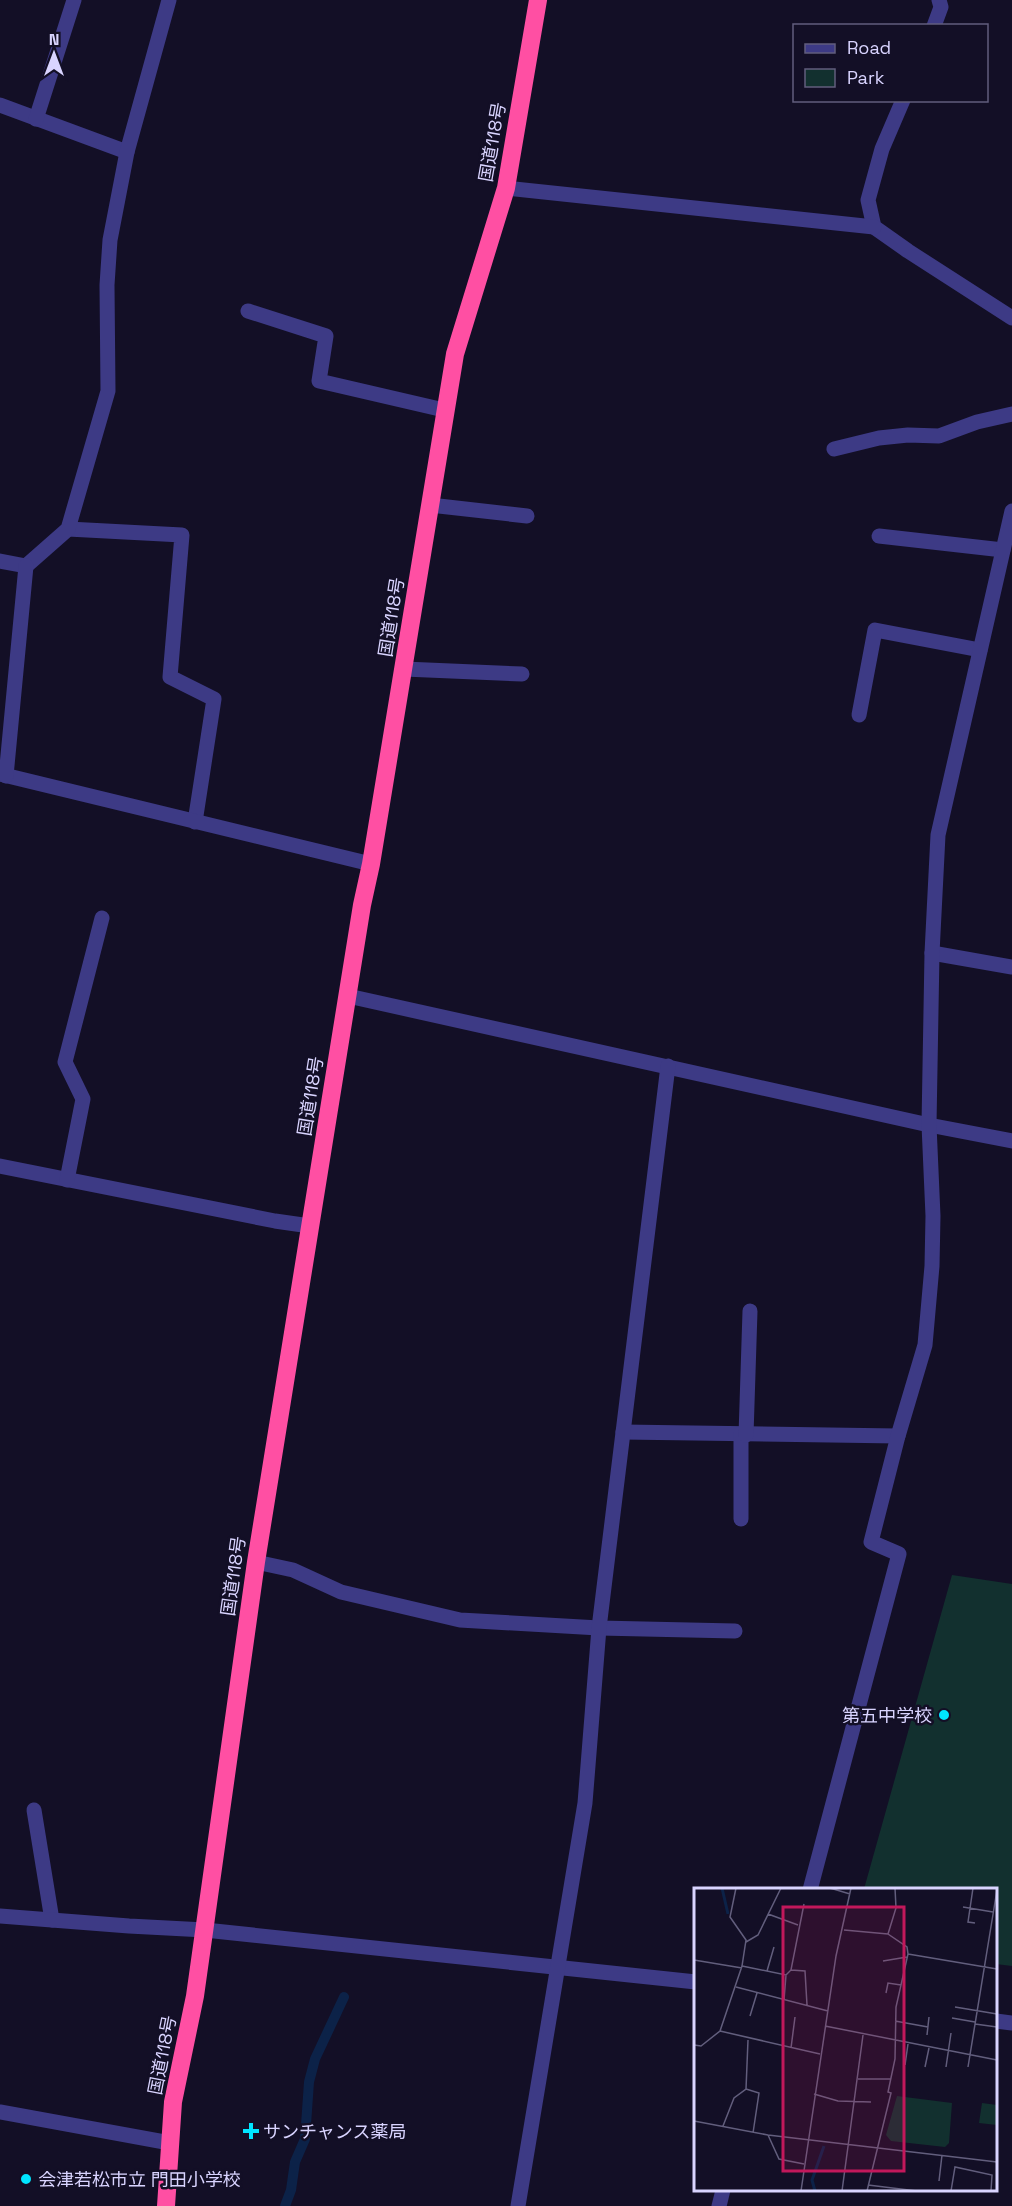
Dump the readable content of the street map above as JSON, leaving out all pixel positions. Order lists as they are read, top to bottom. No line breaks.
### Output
{"streets":{"highway":["国道118号"]},"places":{"other":["第五中学校","会津若松市立 門田小学校"],"health":["サンチャンス薬局"]},"legend":["Road","Park"],"north":"top"}
